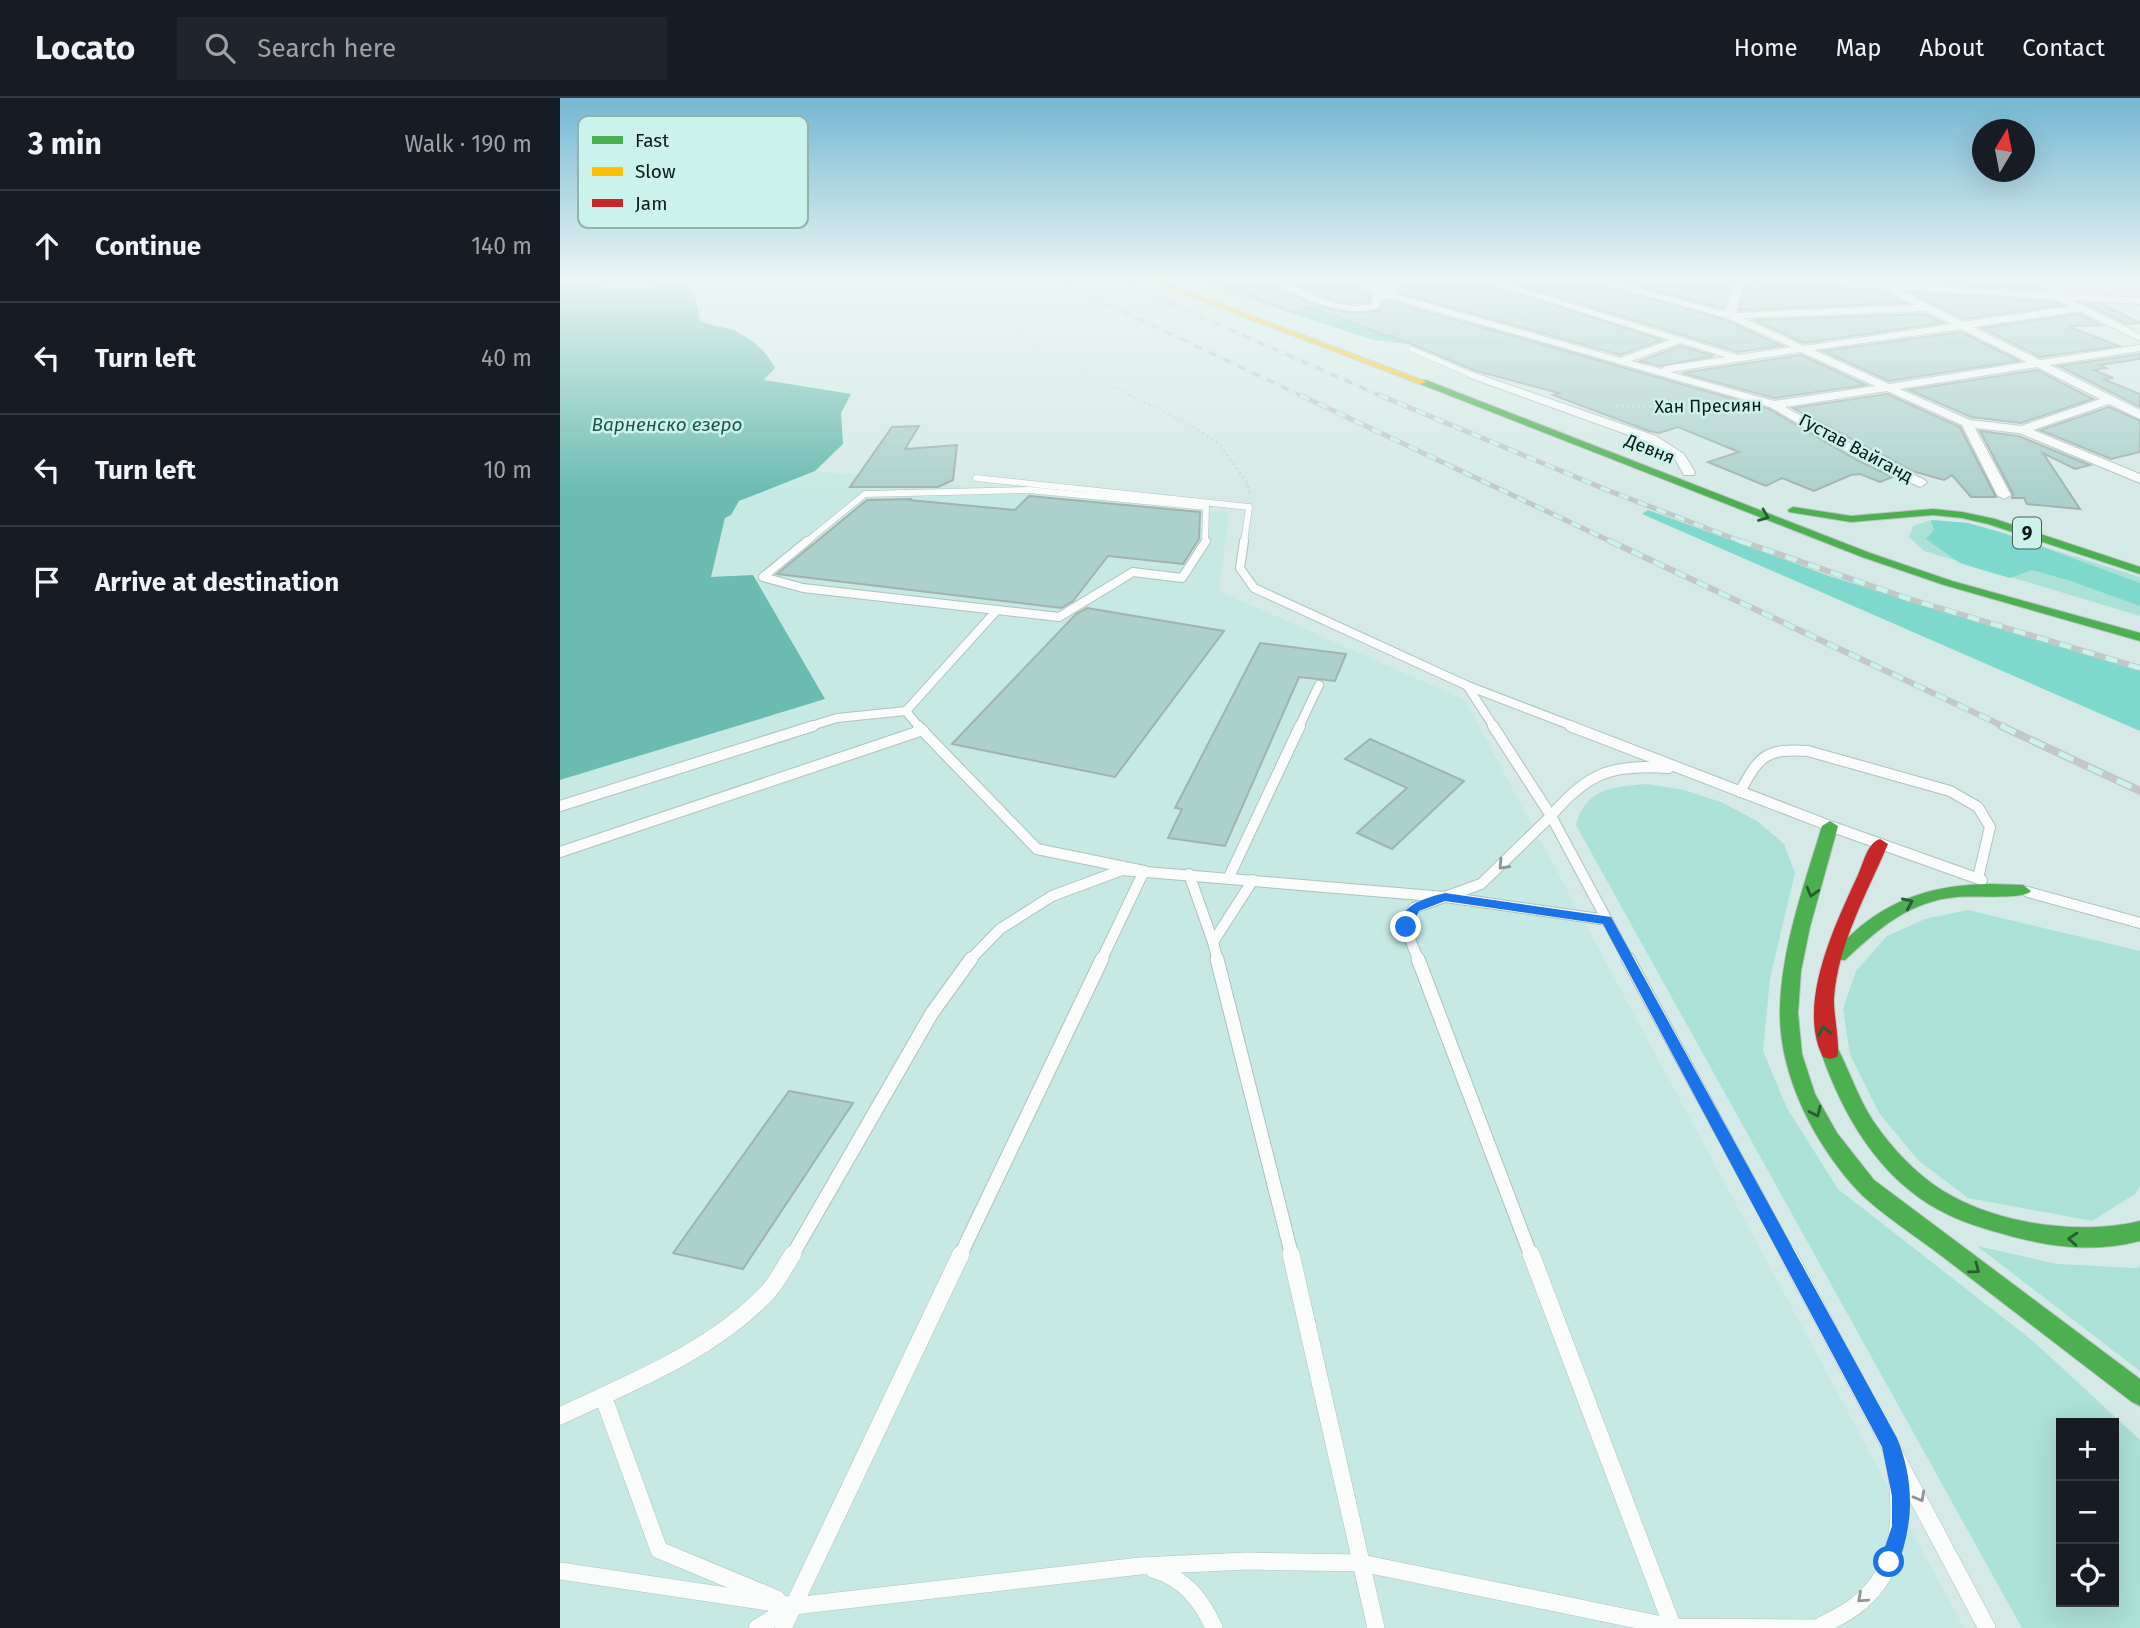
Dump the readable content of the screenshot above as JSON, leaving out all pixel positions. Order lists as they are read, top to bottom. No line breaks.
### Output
{"streets":{"highway":["Девня","9"],"street":["Хан Пресиян","Густав Вайганд"]},"crossings":[["Хан Пресиян","Густав Вайганд"],["Девня","9"]],"water":["Варненско езеро"],"legend":["Fast","Slow","Jam"],"north":"top","page":{"header":"Locato","search":"Search here","nav":["Home","Map","About","Contact"],"heading":["3 min","Walk · 190 m"],"list":[["Continue","140 m"],["Turn left","40 m"],["Turn left","10 m"],"Arrive at destination"],"map_buttons":["+","−"]}}
